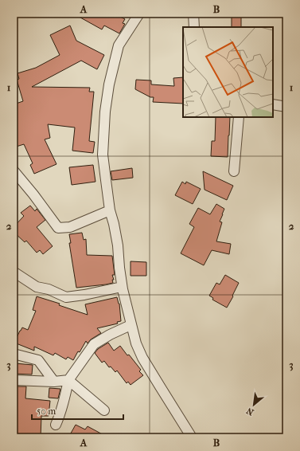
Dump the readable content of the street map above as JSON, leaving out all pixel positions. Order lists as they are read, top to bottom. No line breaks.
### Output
{"scale_bar":"50 m","north":"bottom left","grid":{"columns":["A","B"],"rows":["1","2","3"]}}
